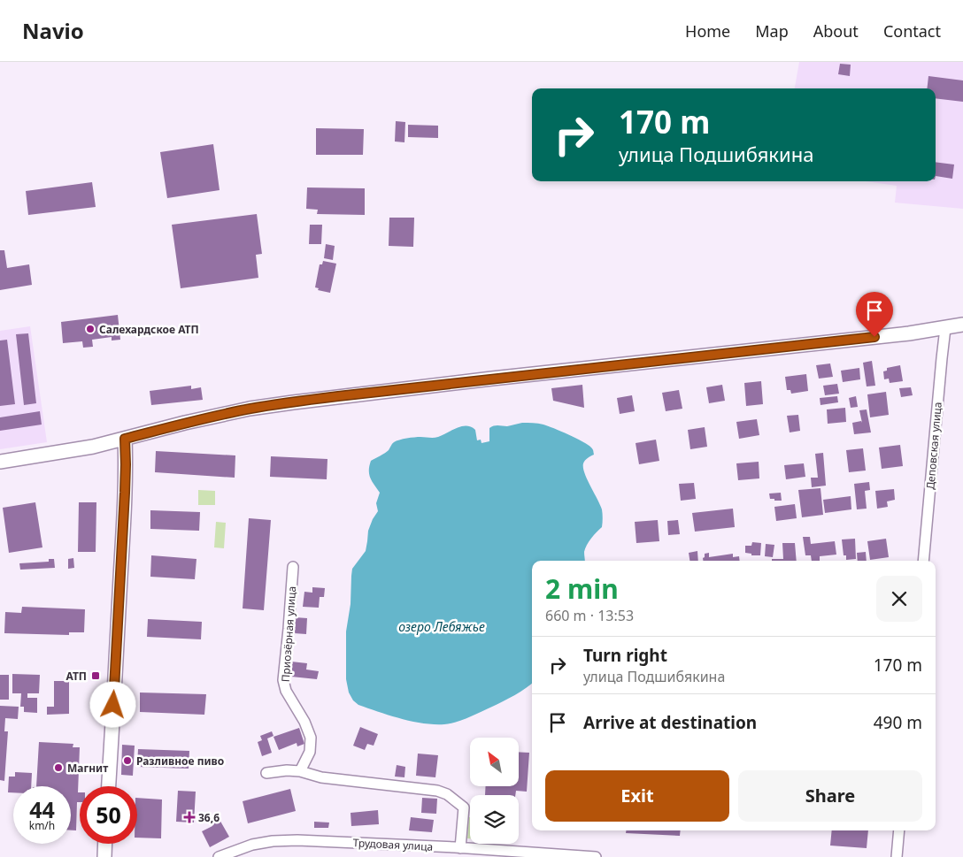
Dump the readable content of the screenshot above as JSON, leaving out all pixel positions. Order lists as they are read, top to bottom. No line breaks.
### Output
{"streets":{"street":["Деповская улица","Приозёрная улица","Трудовая улица"]},"water":["озеро Лебяжье"],"places":{"other":["Салехардское АТП","Разливное пиво","Магнит"],"transit":["АТП"],"health":["36,6"]},"north":"top left","page":{"header":"Navio","nav":["Home","Map","About","Contact"],"turn":["170 m","улица Подшибякина"],"heading":["2 min","660 m · 13:53"],"list":[{"name":"Turn right","note":"улица Подшибякина","value":"170 m"},{"name":"Arrive at destination","value":"490 m"}],"buttons":["Exit","Share"],"speed":"44 km/h","limit":"50"}}
